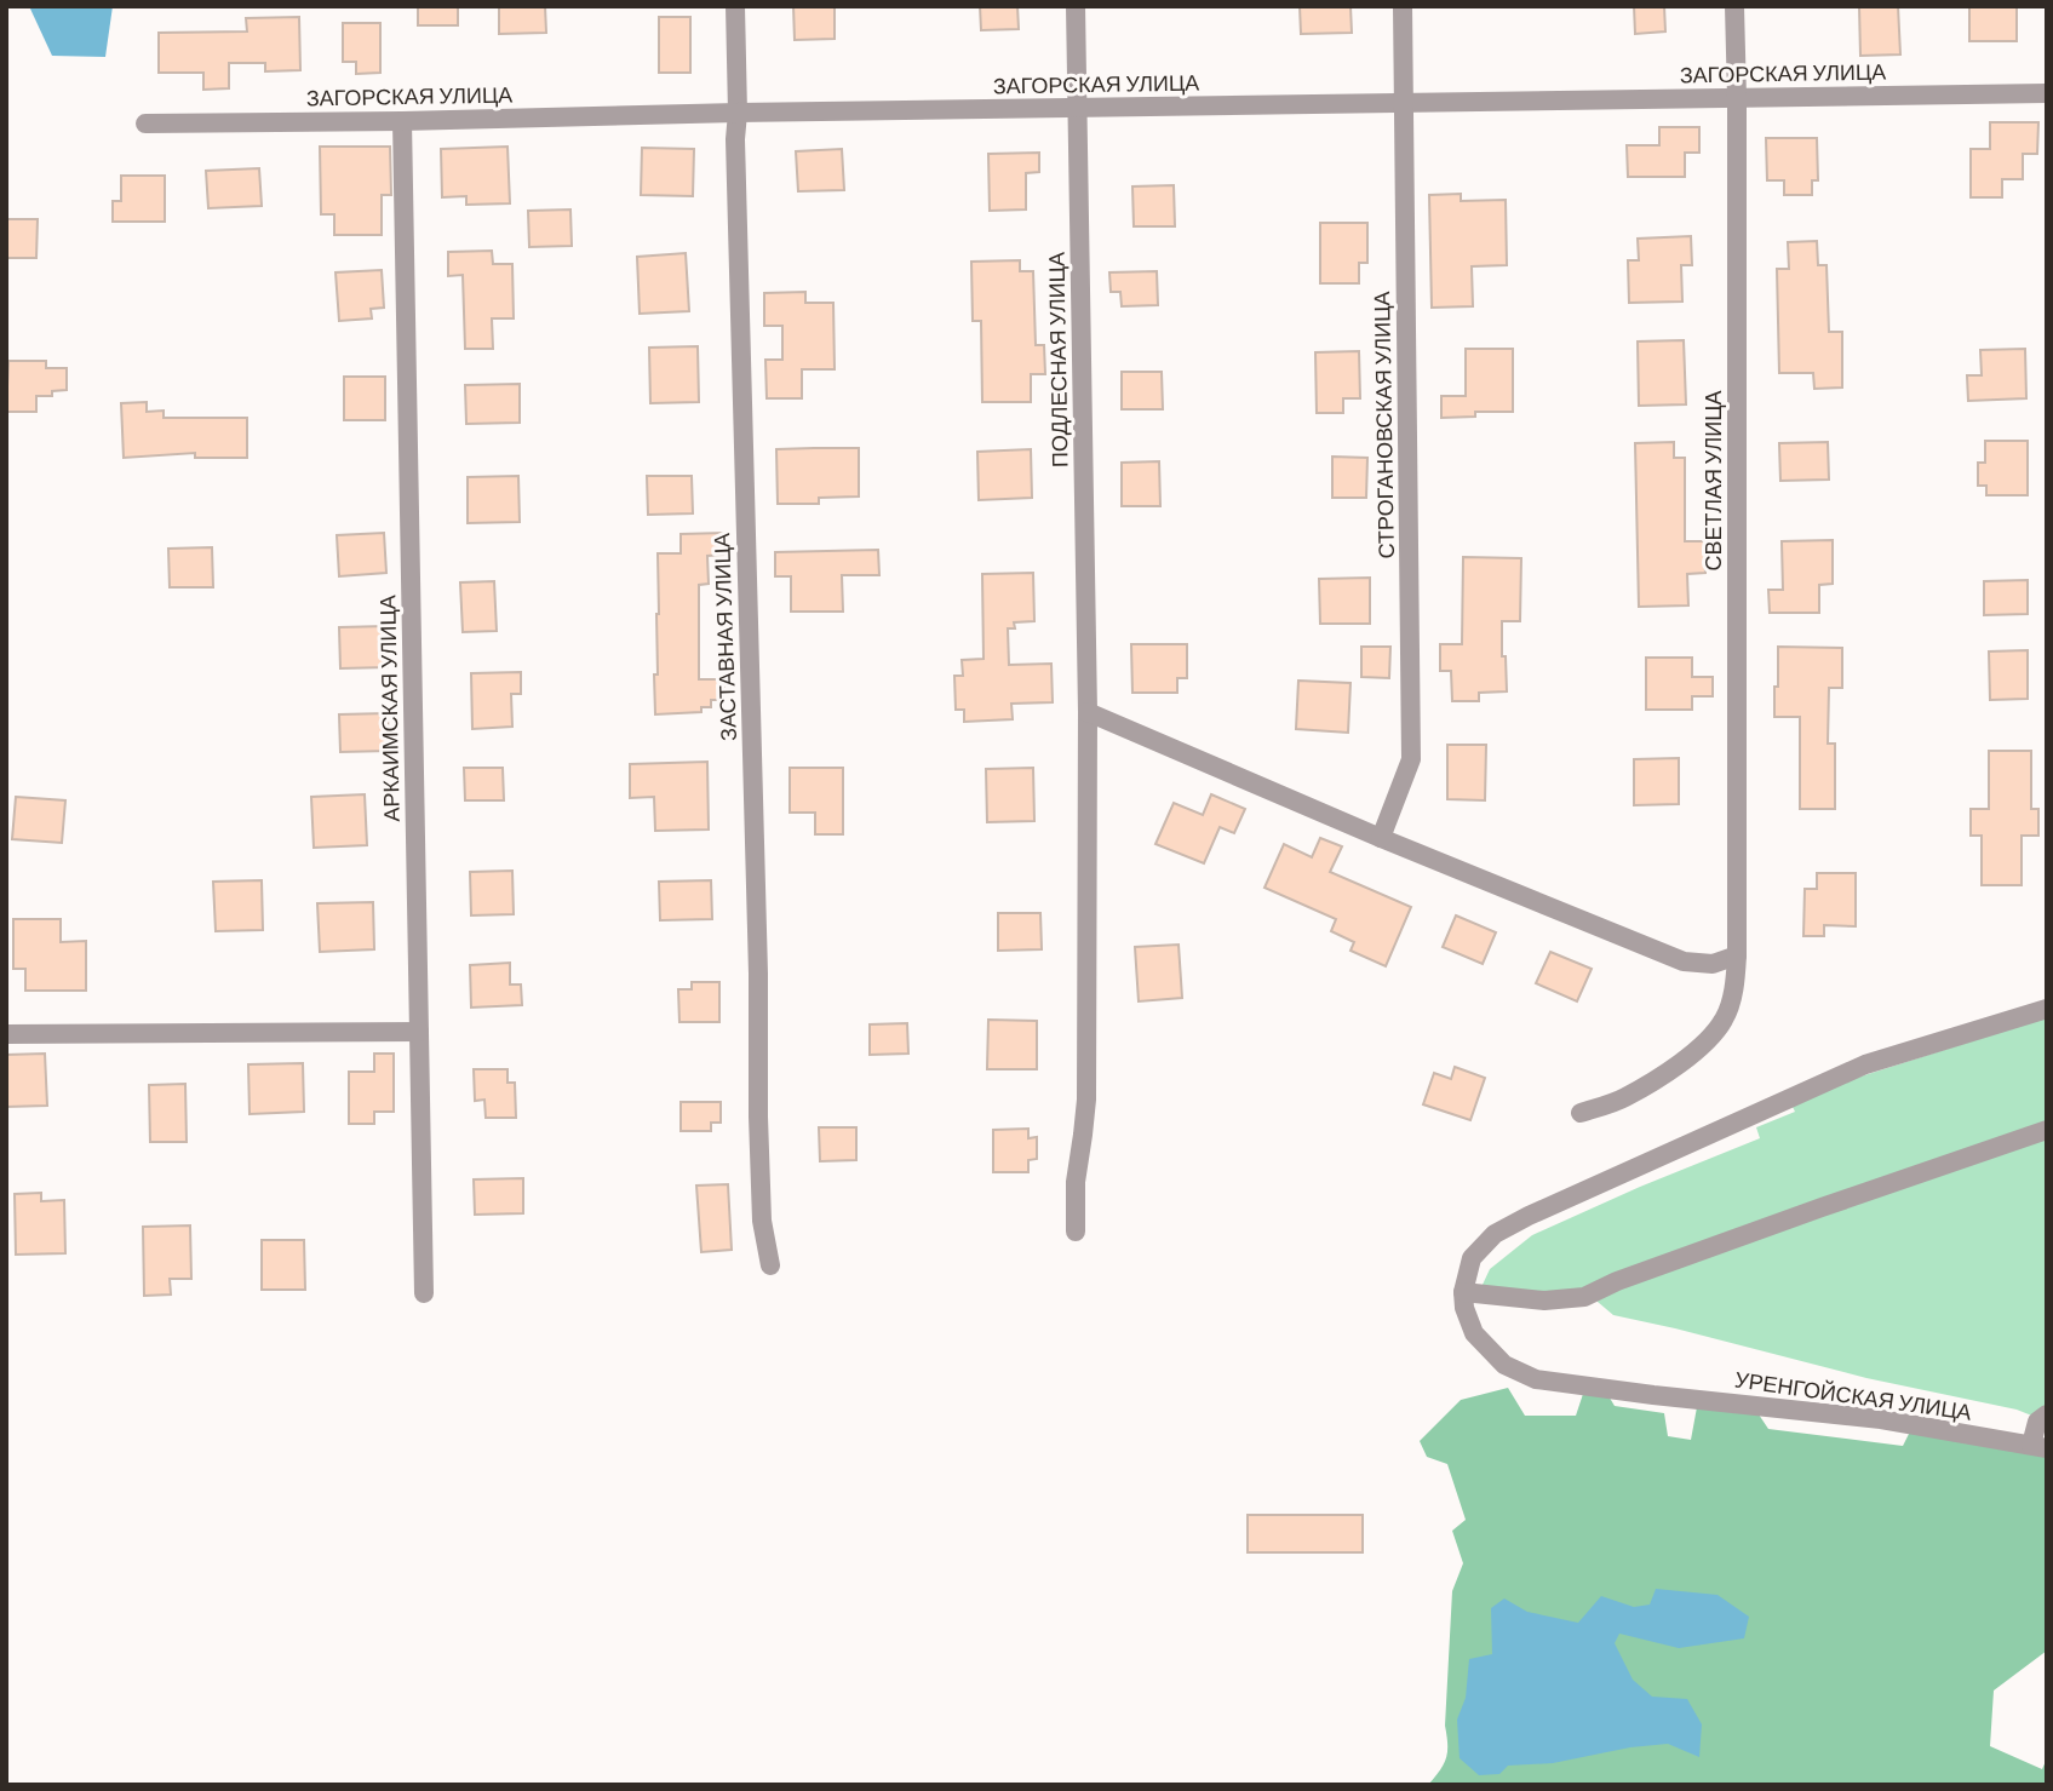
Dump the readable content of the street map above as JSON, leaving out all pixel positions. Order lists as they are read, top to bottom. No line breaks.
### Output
{"streets":{"street":["ЗАГОРСКАЯ УЛИЦА","ПОДЛЕСНАЯ УЛИЦА","СТРОГАНОВСКАЯ УЛИЦА","СВЕТЛАЯ УЛИЦА","ЗАСТАВНАЯ УЛИЦА","АРКАИМСКАЯ УЛИЦА","УРЕНГОЙСКАЯ УЛИЦА"]},"crossings":[["ЗАГОРСКАЯ УЛИЦА","ПОДЛЕСНАЯ УЛИЦА"],["ЗАГОРСКАЯ УЛИЦА","СТРОГАНОВСКАЯ УЛИЦА"],["ЗАГОРСКАЯ УЛИЦА","СВЕТЛАЯ УЛИЦА"],["ЗАГОРСКАЯ УЛИЦА","ЗАСТАВНАЯ УЛИЦА"],["ЗАГОРСКАЯ УЛИЦА","АРКАИМСКАЯ УЛИЦА"]]}
